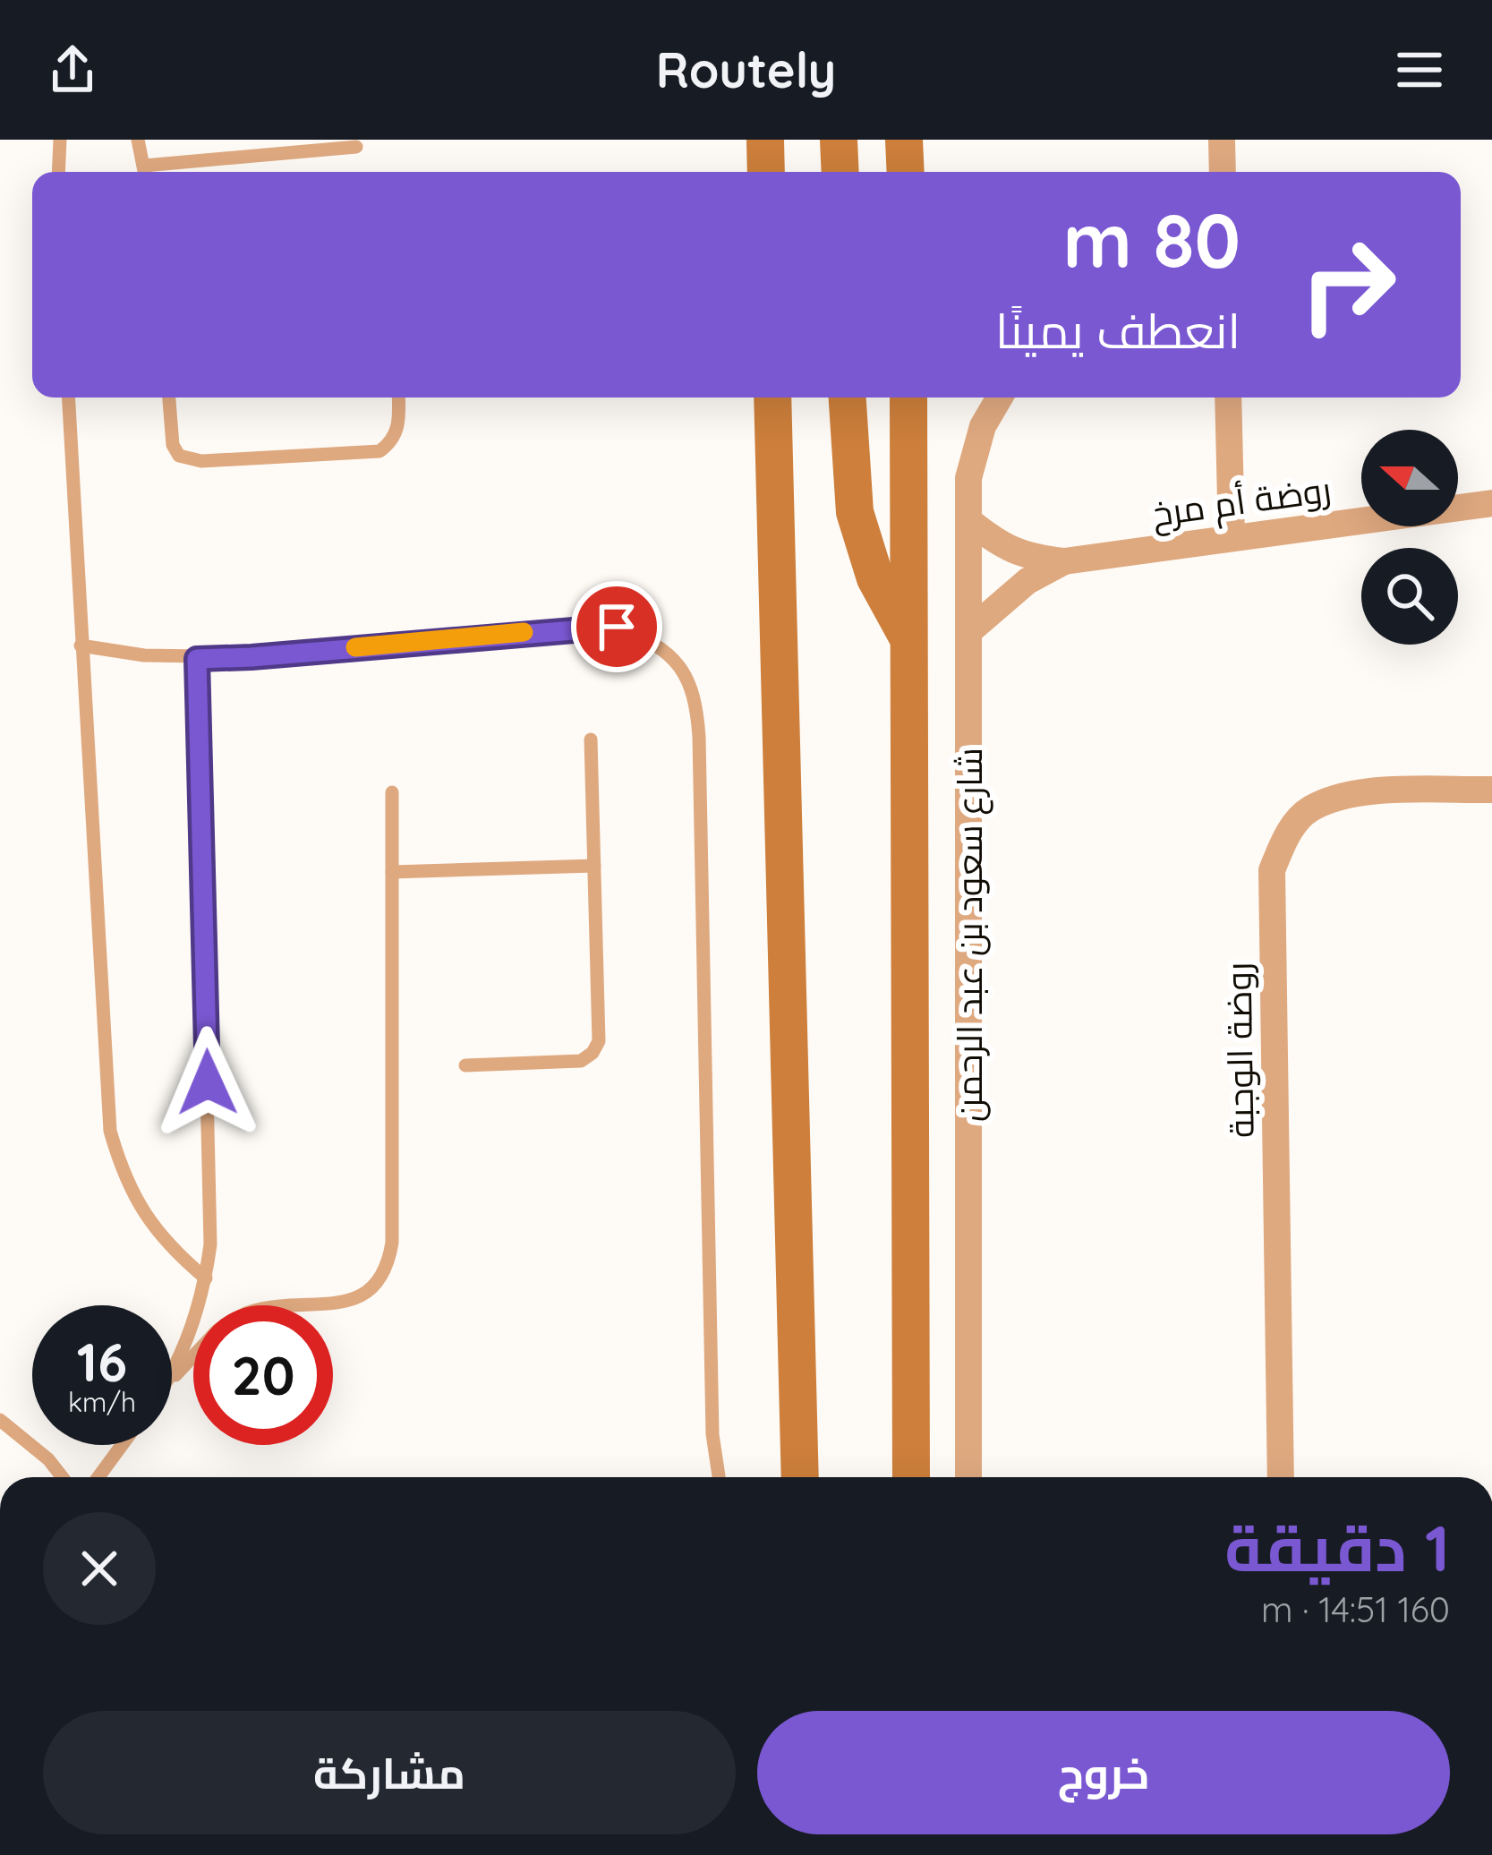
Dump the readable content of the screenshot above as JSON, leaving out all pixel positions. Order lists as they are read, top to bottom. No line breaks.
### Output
{"streets":{"main road":["شارع سعود بن عبد الرحمن"],"street":["روضة أم مرخ","روضة الوجبة"]},"crossings":[["روضة أم مرخ","شارع سعود بن عبد الرحمن"]],"north":"left","page":{"header":"Routely","turn":["80 m","انعطف يمينًا"],"speed":"16 km/h","limit":"20","heading":["1 دقيقة","160 m · 14:51"],"buttons":["خروج","مشاركة"]}}
